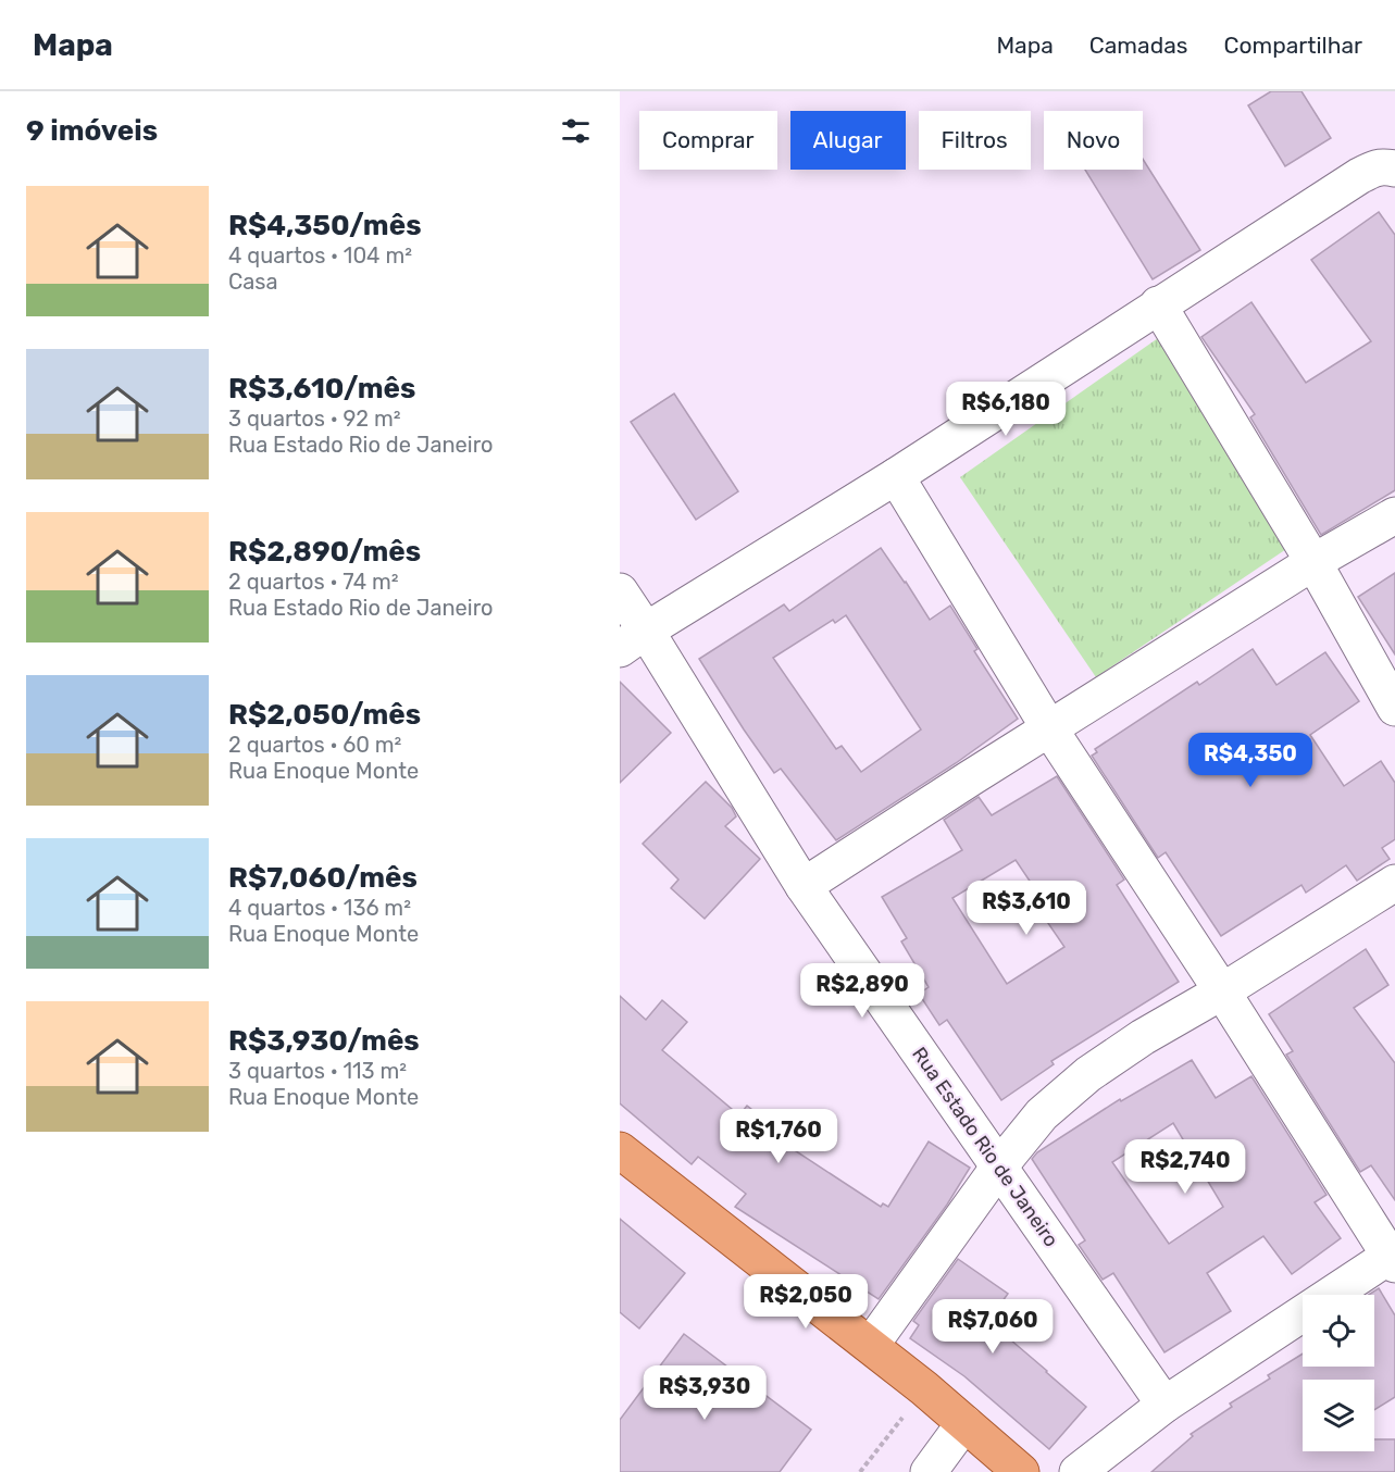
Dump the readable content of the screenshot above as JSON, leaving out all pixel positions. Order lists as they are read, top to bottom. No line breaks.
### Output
{"streets":{"street":["Rua Estado Rio de Janeiro"]},"page":{"header":"Mapa","nav":["Mapa","Camadas","Compartilhar"],"heading":"9 imóveis","chip":["Comprar","Alugar","Filtros","Novo"],"list":[{"name":"R$4,350/mês","note":"4 quartos · 104 m² · Casa"},{"name":"R$3,610/mês","note":"3 quartos · 92 m² · Rua Estado Rio de Janeiro"},{"name":"R$2,890/mês","note":"2 quartos · 74 m² · Rua Estado Rio de Janeiro"},{"name":"R$2,050/mês","note":"2 quartos · 60 m² · Rua Enoque Monte"},{"name":"R$7,060/mês","note":"4 quartos · 136 m² · Rua Enoque Monte"},{"name":"R$3,930/mês","note":"3 quartos · 113 m² · Rua Enoque Monte"}],"price":["R$6,180","R$4,350","R$3,610","R$2,890","R$1,760","R$2,740","R$2,050","R$7,060","R$3,930"]}}
